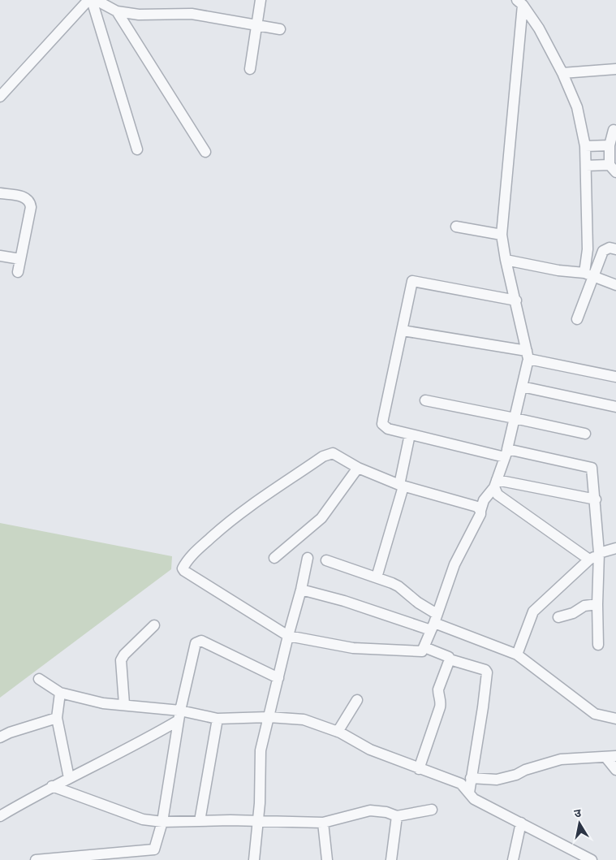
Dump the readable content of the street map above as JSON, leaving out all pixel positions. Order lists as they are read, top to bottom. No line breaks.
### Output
{"north":"top"}
